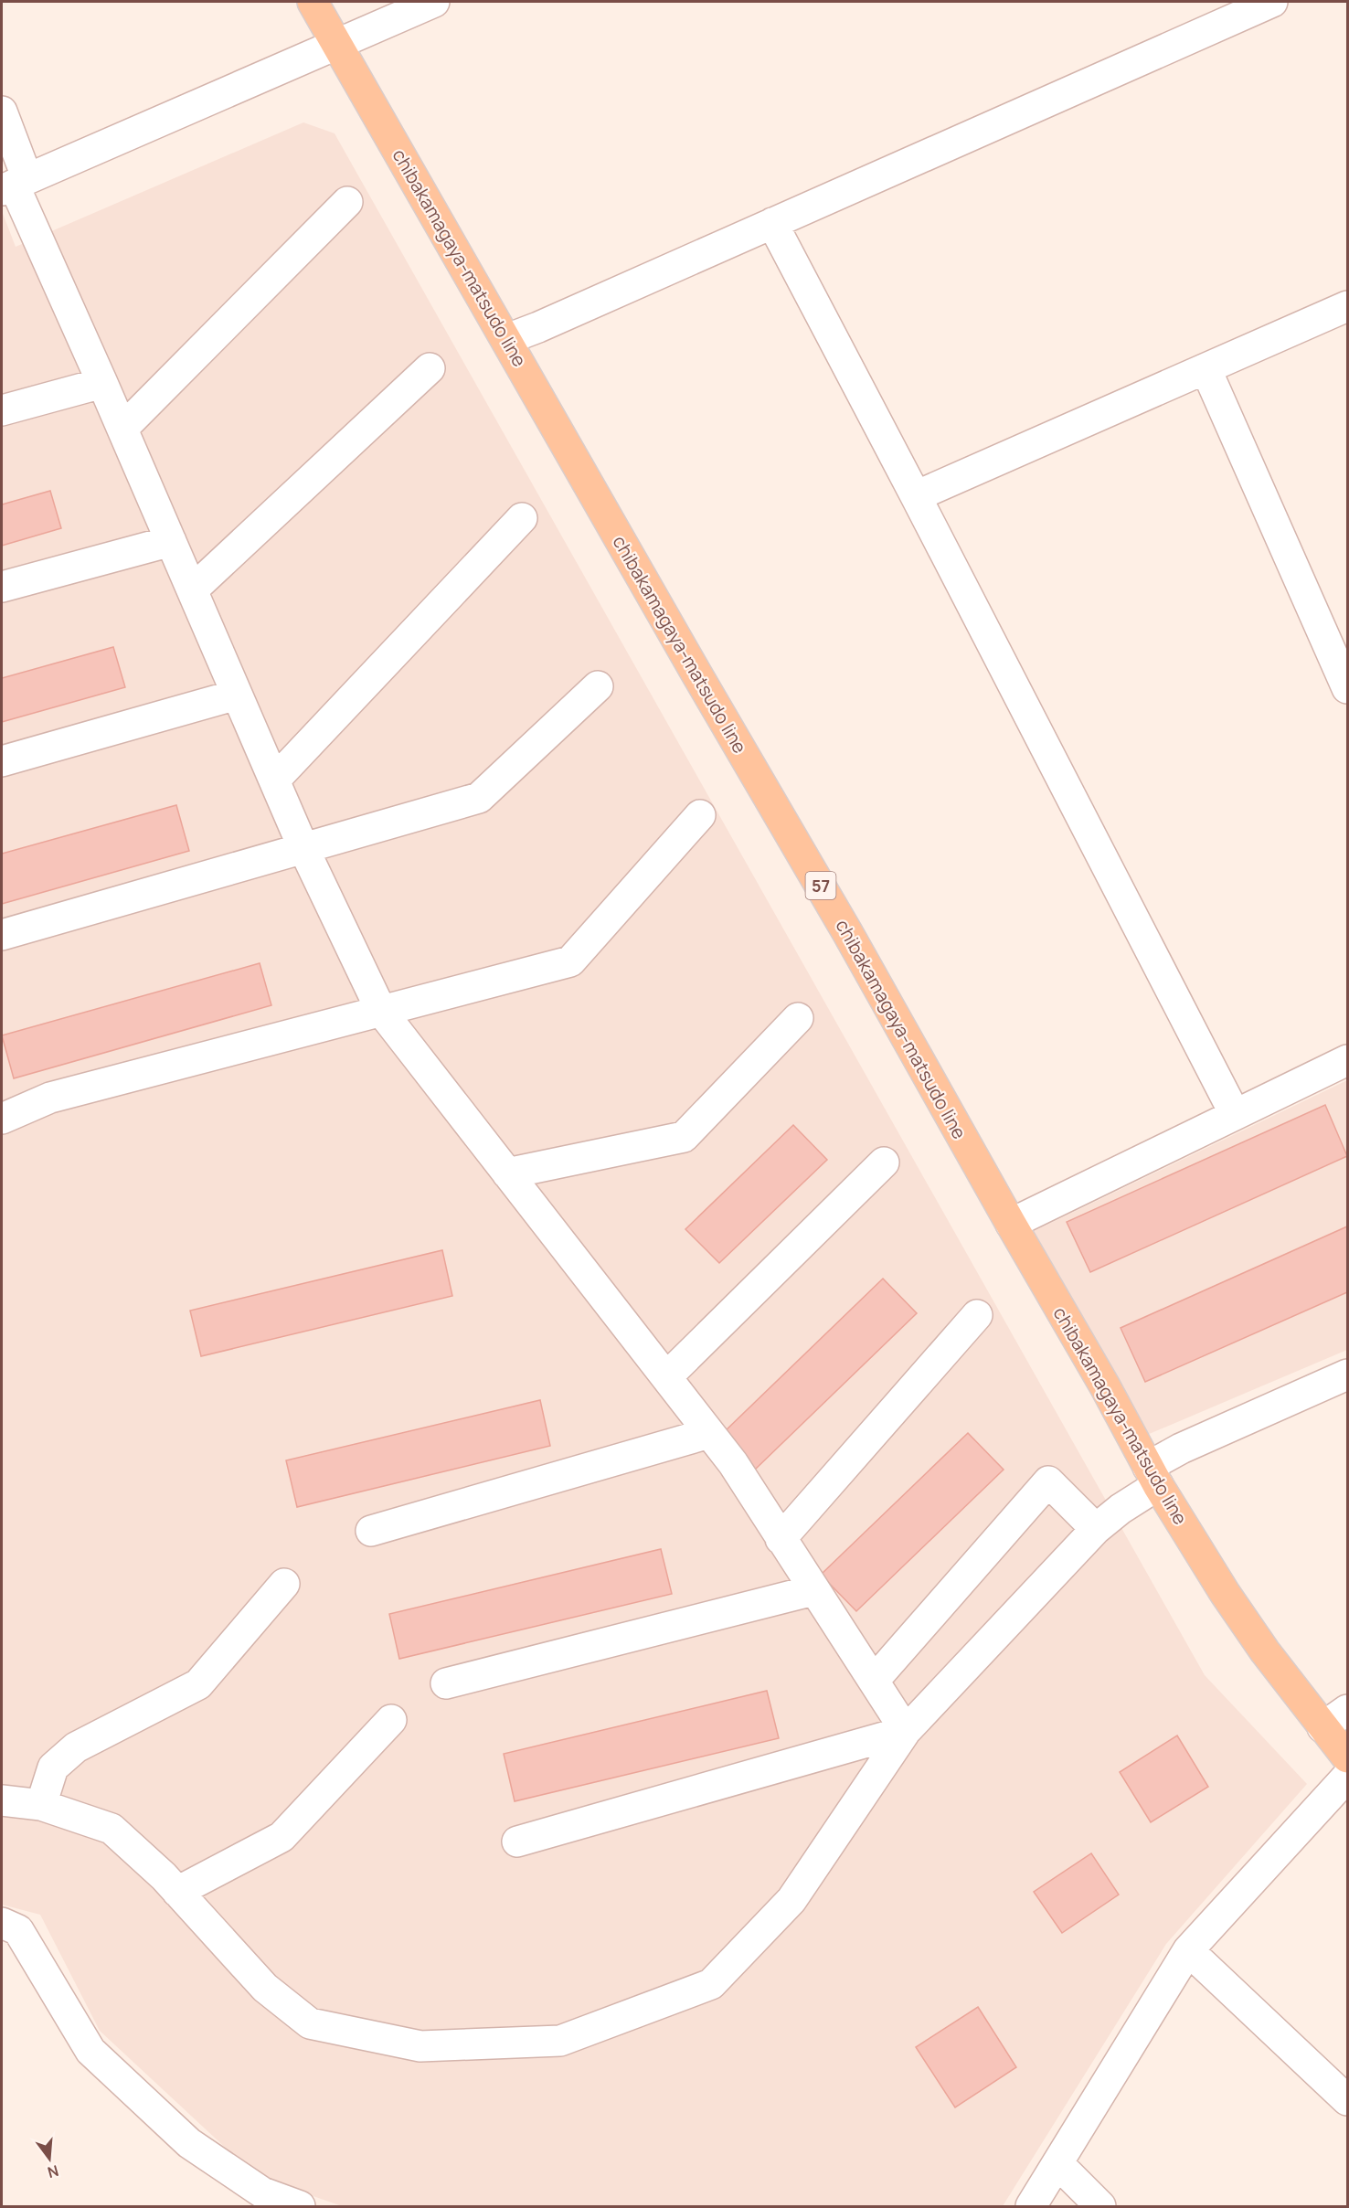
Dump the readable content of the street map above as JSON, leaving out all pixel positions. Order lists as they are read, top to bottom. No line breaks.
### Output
{"streets":{"main road":["chibakamagaya-matsudo line","57"]},"north":"bottom"}
